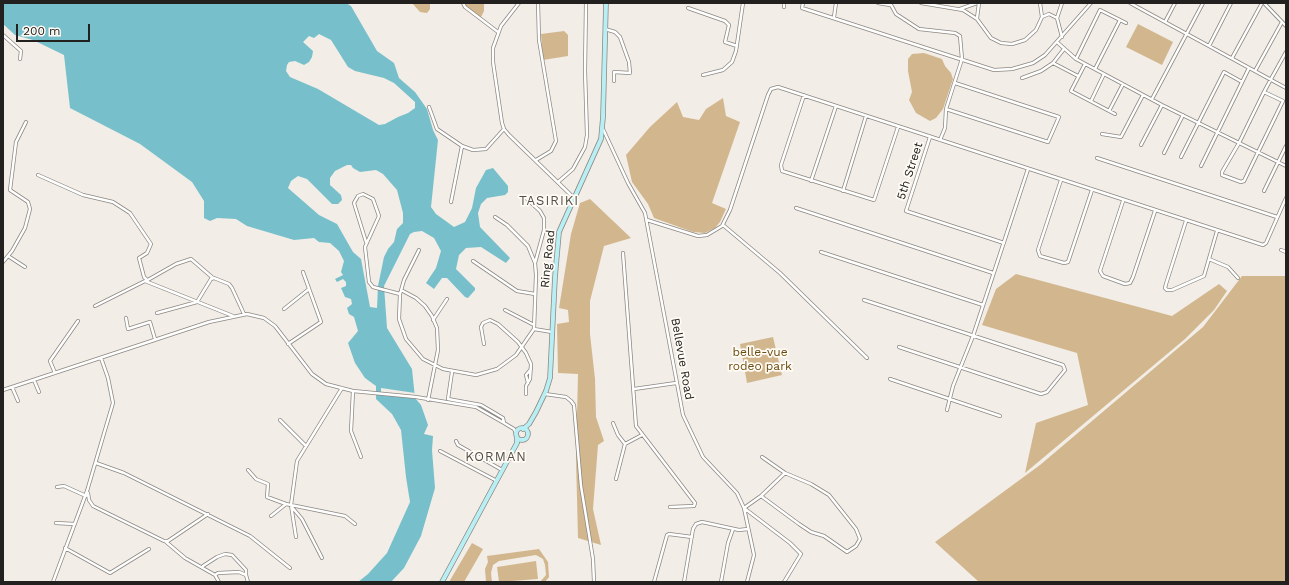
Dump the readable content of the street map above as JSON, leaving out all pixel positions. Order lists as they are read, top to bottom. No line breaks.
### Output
{"streets":{"main road":["Ring Road"],"street":["5th Street","Bellevue Road"]},"crossings":[["Ring Road","Bellevue Road"]],"districts":["TASIRIKI","KORMAN"],"parks":["belle-vue rodeo park"],"scale_bar":"200 m"}
